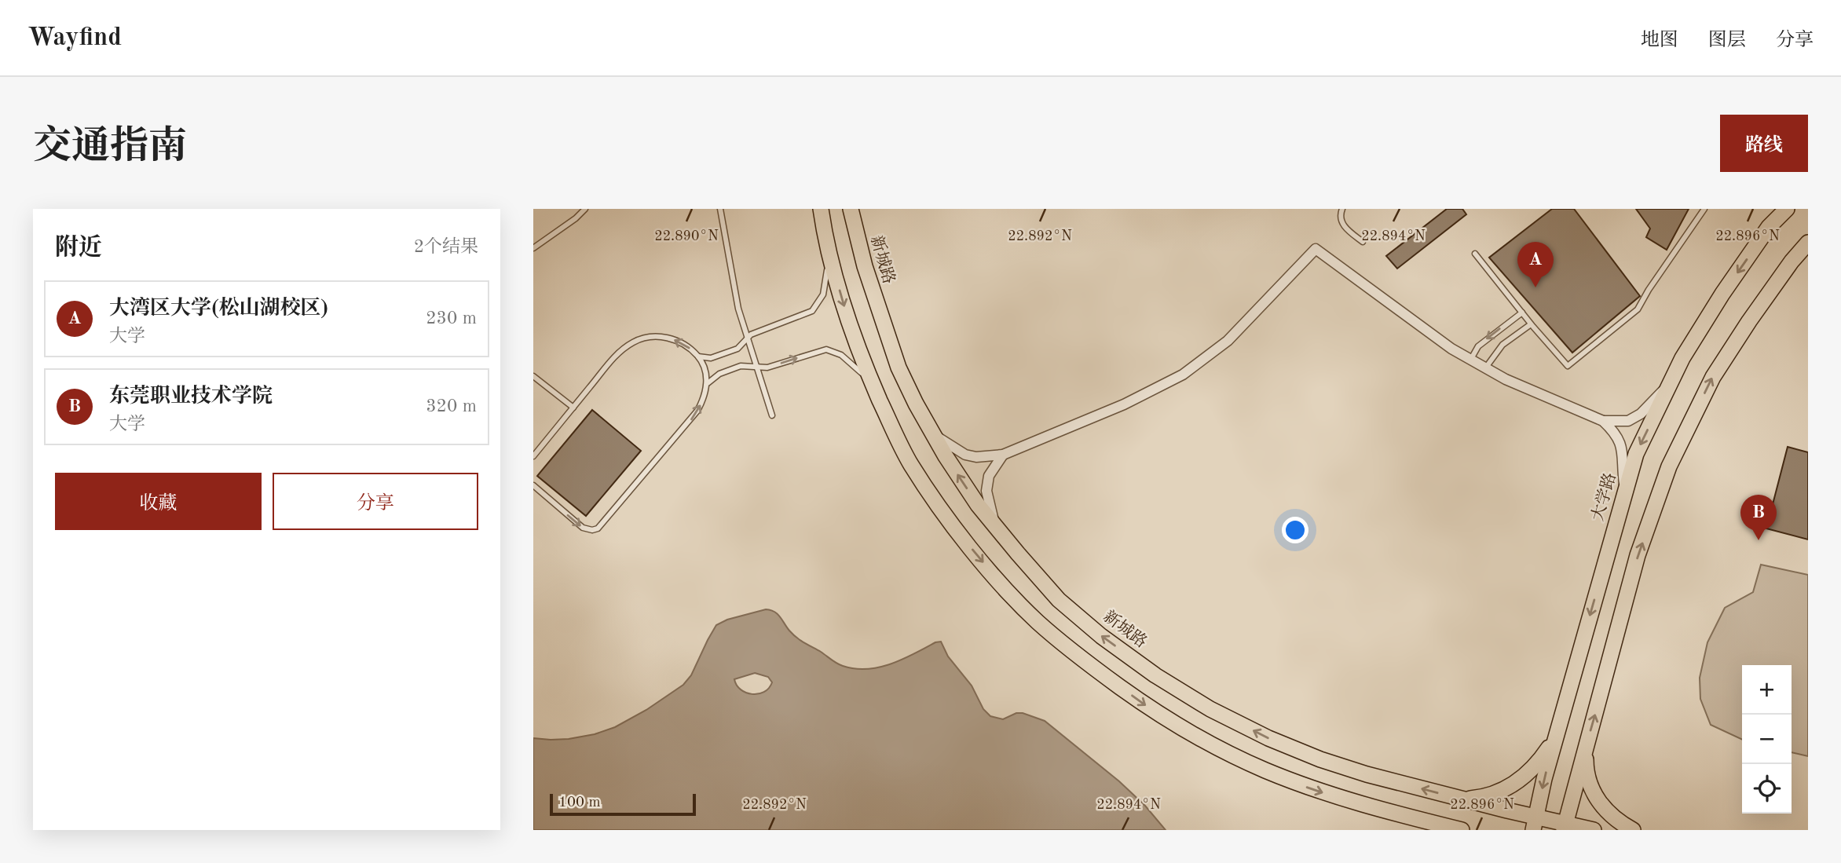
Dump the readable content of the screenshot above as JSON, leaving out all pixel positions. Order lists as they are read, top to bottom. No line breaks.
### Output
{"streets":{"main road":["新城路","大学路"]},"crossings":[["新城路","大学路"]],"scale_bar":"100 m","page":{"header":"Wayfind","nav":["地图","图层","分享"],"title":"交通指南","buttons":["路线",["收藏","分享"]],"heading":["附近","2个结果"],"pins":["A","B"],"list":[{"mark":"A","name":"大湾区大学(松山湖校区)","note":"大学","value":"230 m"},{"mark":"B","name":"东莞职业技术学院","note":"大学","value":"320 m"}],"map_buttons":["+","−"],"scale":"100 m"},"coordinates":["22.890°N","22.892°N","22.894°N","22.896°N"]}
